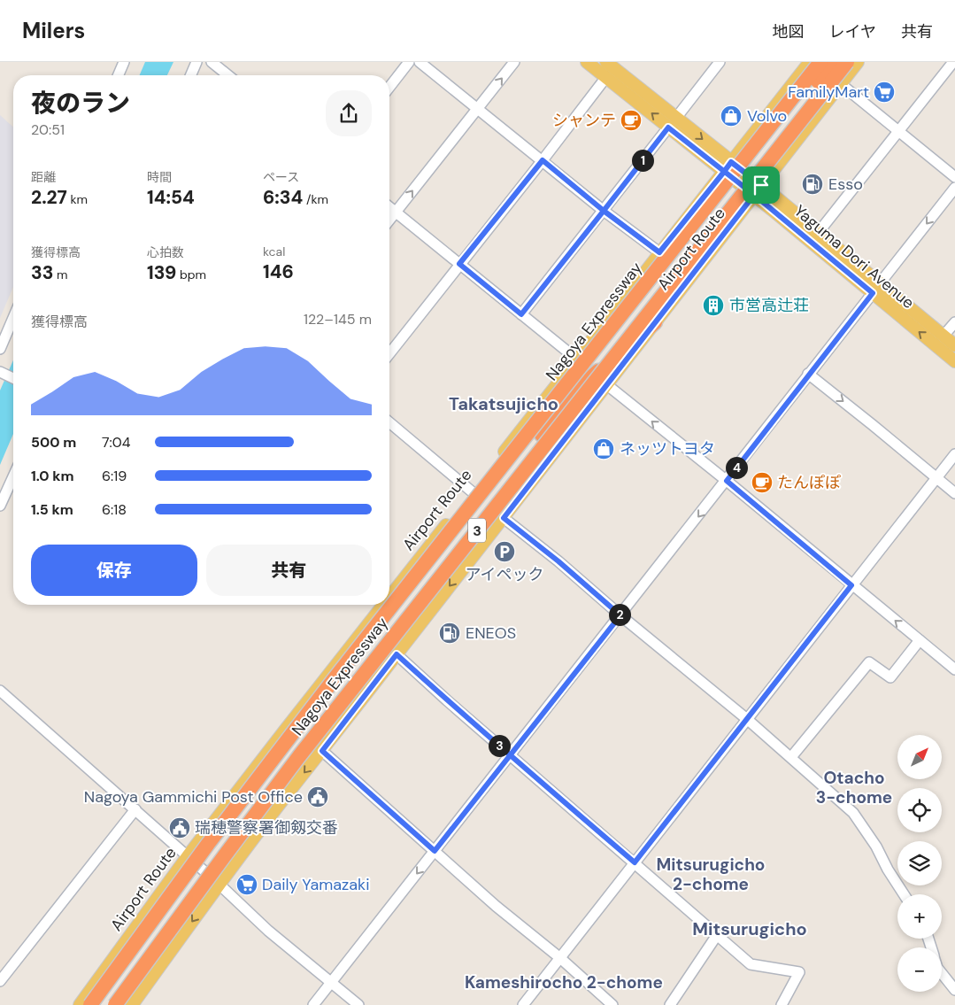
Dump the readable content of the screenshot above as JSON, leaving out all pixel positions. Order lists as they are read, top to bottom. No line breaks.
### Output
{"streets":{"highway":["Nagoya Expressway","3"],"main road":["Airport Route","Yaguma Dori Avenue"]},"crossings":[["Airport Route","Yaguma Dori Avenue"]],"districts":["Takatsujicho","Otacho 3-chome","Mitsurugicho 2-chome","Mitsurugicho","Kameshirocho 2-chome"],"places":{"supermarket":["FamilyMart","Daily Yamazaki"],"shop":["Volvo","ネッツトヨタ"],"cafe":["シャンテ","たんぽぽ"],"fuel station":["Esso","ENEOS"],"building":["市営高辻荘"],"parking":["アイペック"],"public building":["Nagoya Gammichi Post Office","瑞穂警察署御剱交番"]},"north":"top right","page":{"header":"Milers","nav":["地図","レイヤ","共有"],"heading":["夜のラン","20:51"],"pins":["1","4","2","3"],"stats":[["距離","2.27 km"],["時間","14:54"],["ペース","6:34 /km"],["獲得標高","33 m"],["心拍数","139 bpm"],["kcal","146"]],"chart":["獲得標高","122–145 m"],"list":[{"name":"500 m","note":"7:04"},{"name":"1.0 km","note":"6:19"},{"name":"1.5 km","note":"6:18"}],"buttons":["保存","共有"],"map_buttons":["+","−"]}}
